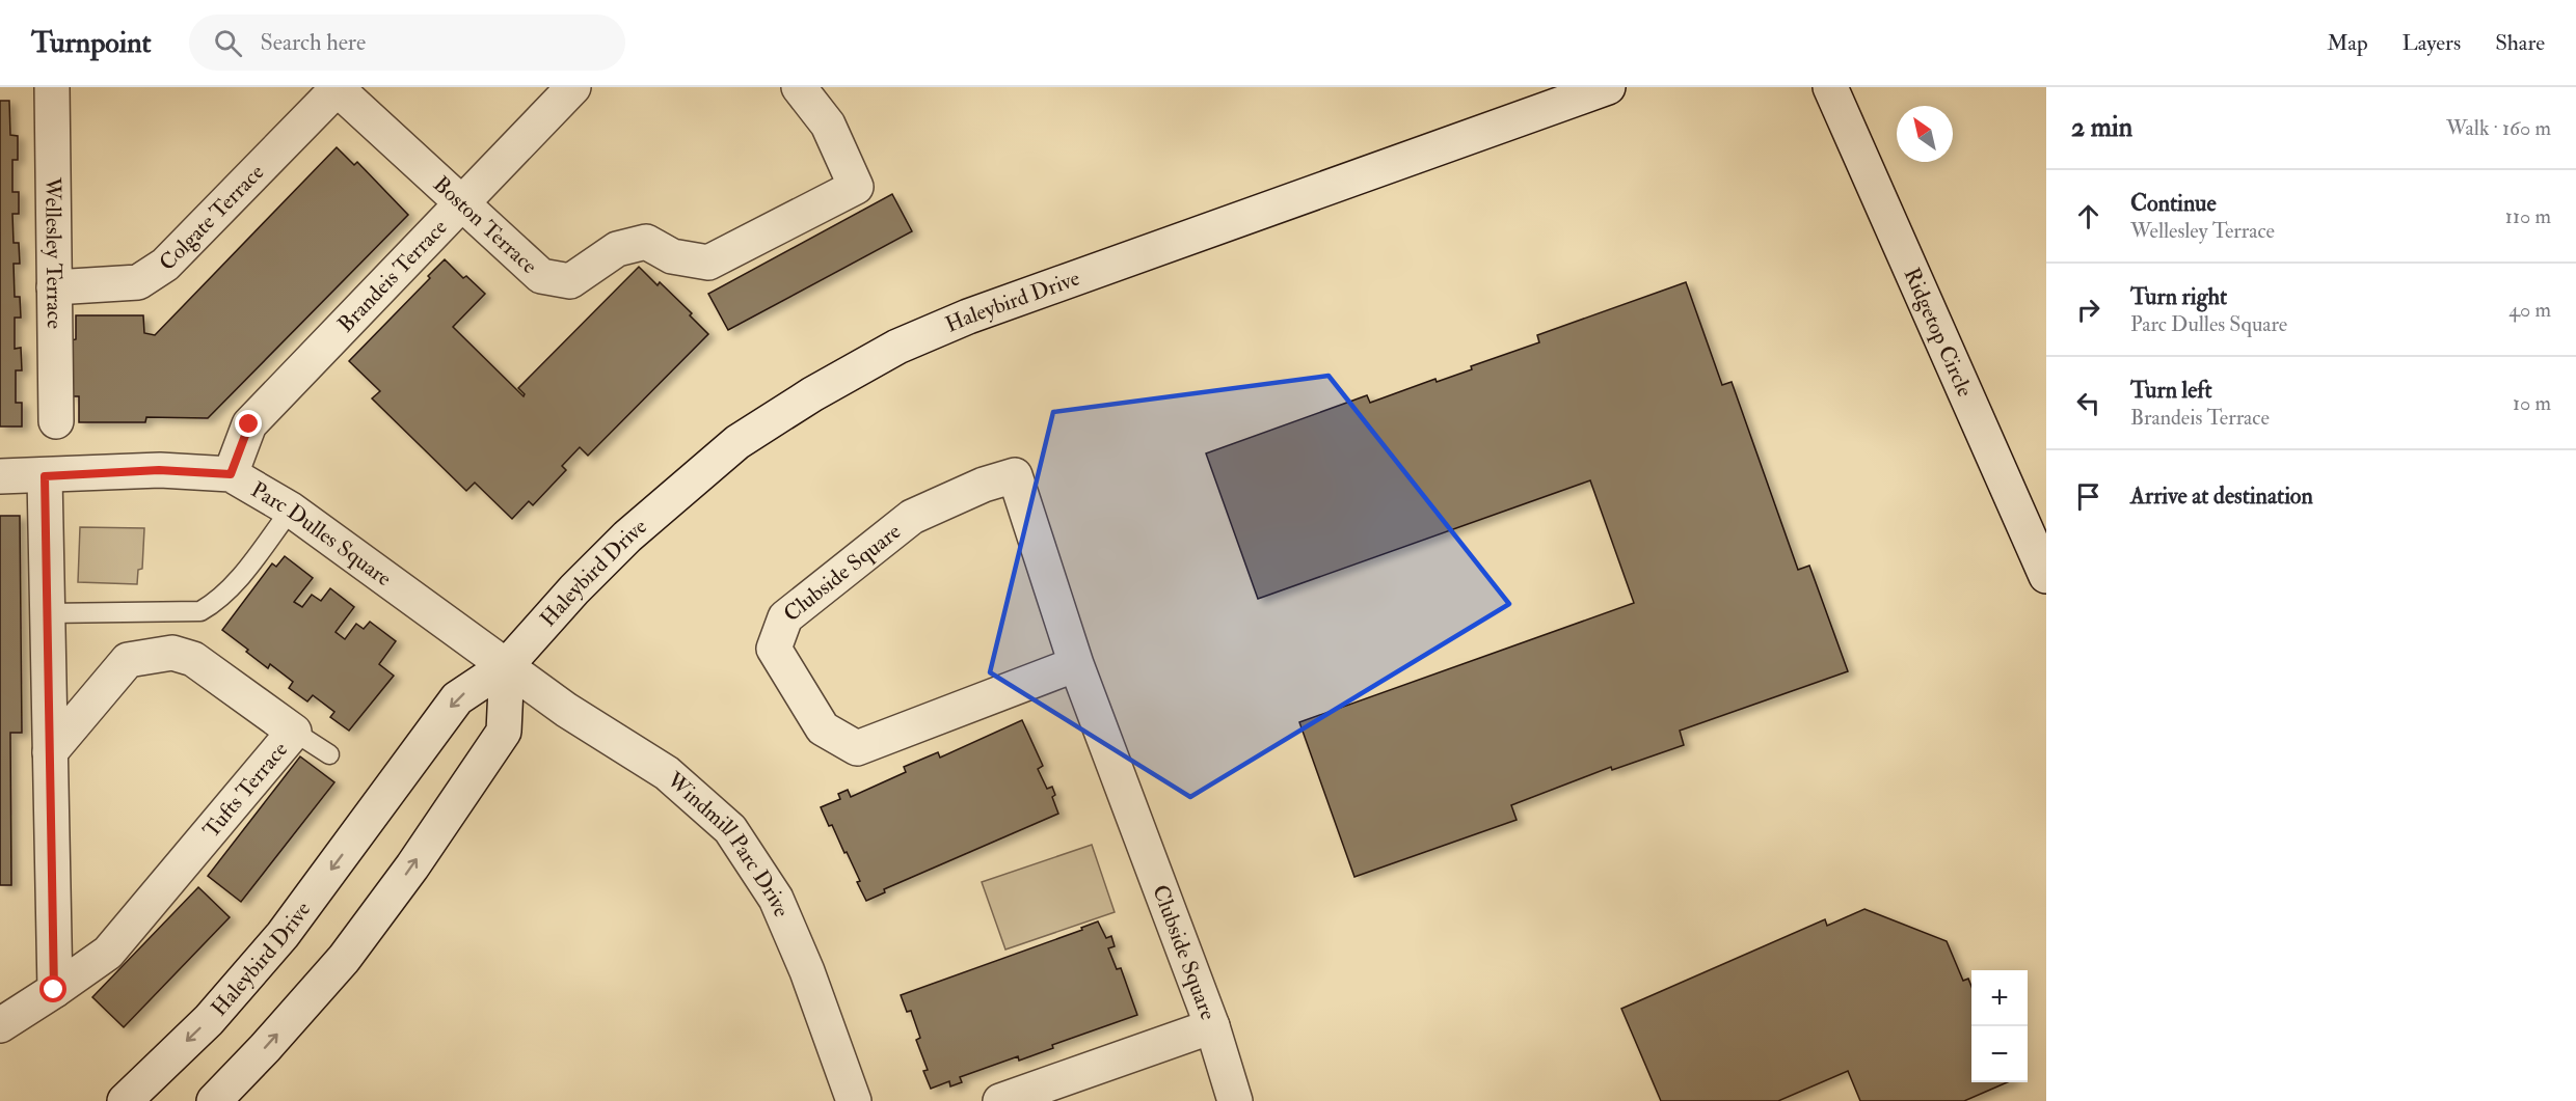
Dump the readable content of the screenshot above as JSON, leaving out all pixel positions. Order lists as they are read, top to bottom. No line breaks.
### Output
{"streets":{"street":["Colgate Terrace","Boston Terrace","Wellesley Terrace","Brandeis Terrace","Haleybird Drive","Ridgetop Circle","Parc Dulles Square","Clubside Square","Tufts Terrace","Windmill Parc Drive"]},"crossings":[["Colgate Terrace","Boston Terrace"],["Colgate Terrace","Wellesley Terrace"],["Boston Terrace","Brandeis Terrace"],["Brandeis Terrace","Parc Dulles Square"],["Haleybird Drive","Parc Dulles Square"],["Haleybird Drive","Windmill Parc Drive"],["Parc Dulles Square","Windmill Parc Drive"]],"north":"top left","page":{"header":"Turnpoint","search":"Search here","nav":["Map","Layers","Share"],"heading":["2 min","Walk · 160 m"],"list":[["Continue","Wellesley Terrace","110 m"],["Turn right","Parc Dulles Square","40 m"],["Turn left","Brandeis Terrace","10 m"],"Arrive at destination"],"map_buttons":["+","−"]}}
